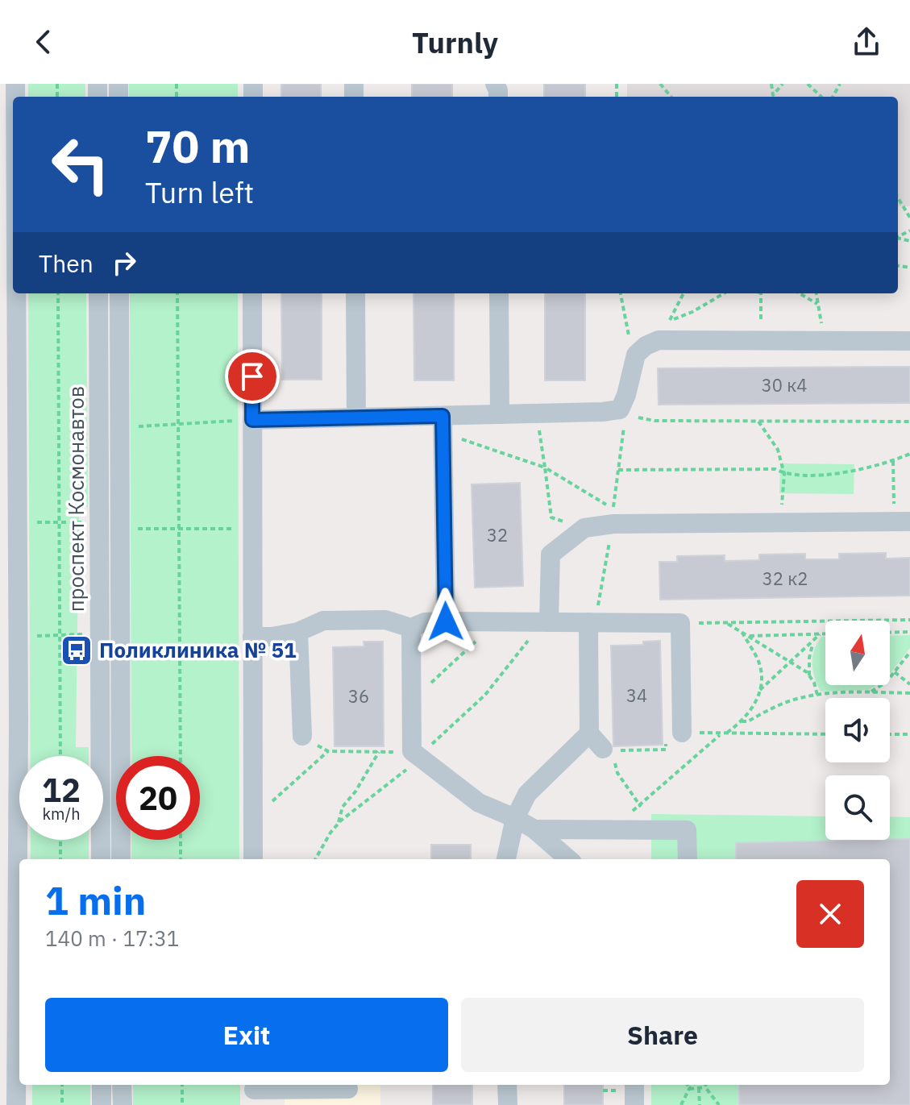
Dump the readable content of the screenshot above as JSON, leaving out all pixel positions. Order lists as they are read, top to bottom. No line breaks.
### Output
{"streets":{"street":["проспект Космонавтов"]},"places":{"bus stop":["Поликлиника № 51"]},"house_numbers":["30 к4","32","32 к2","34","36"],"north":"top","page":{"header":"Turnly","turn":["70 m","Turn left"],"then":"Then","speed":"12 km/h","limit":"20","heading":["1 min","140 m · 17:31"],"buttons":["Exit","Share"]}}
